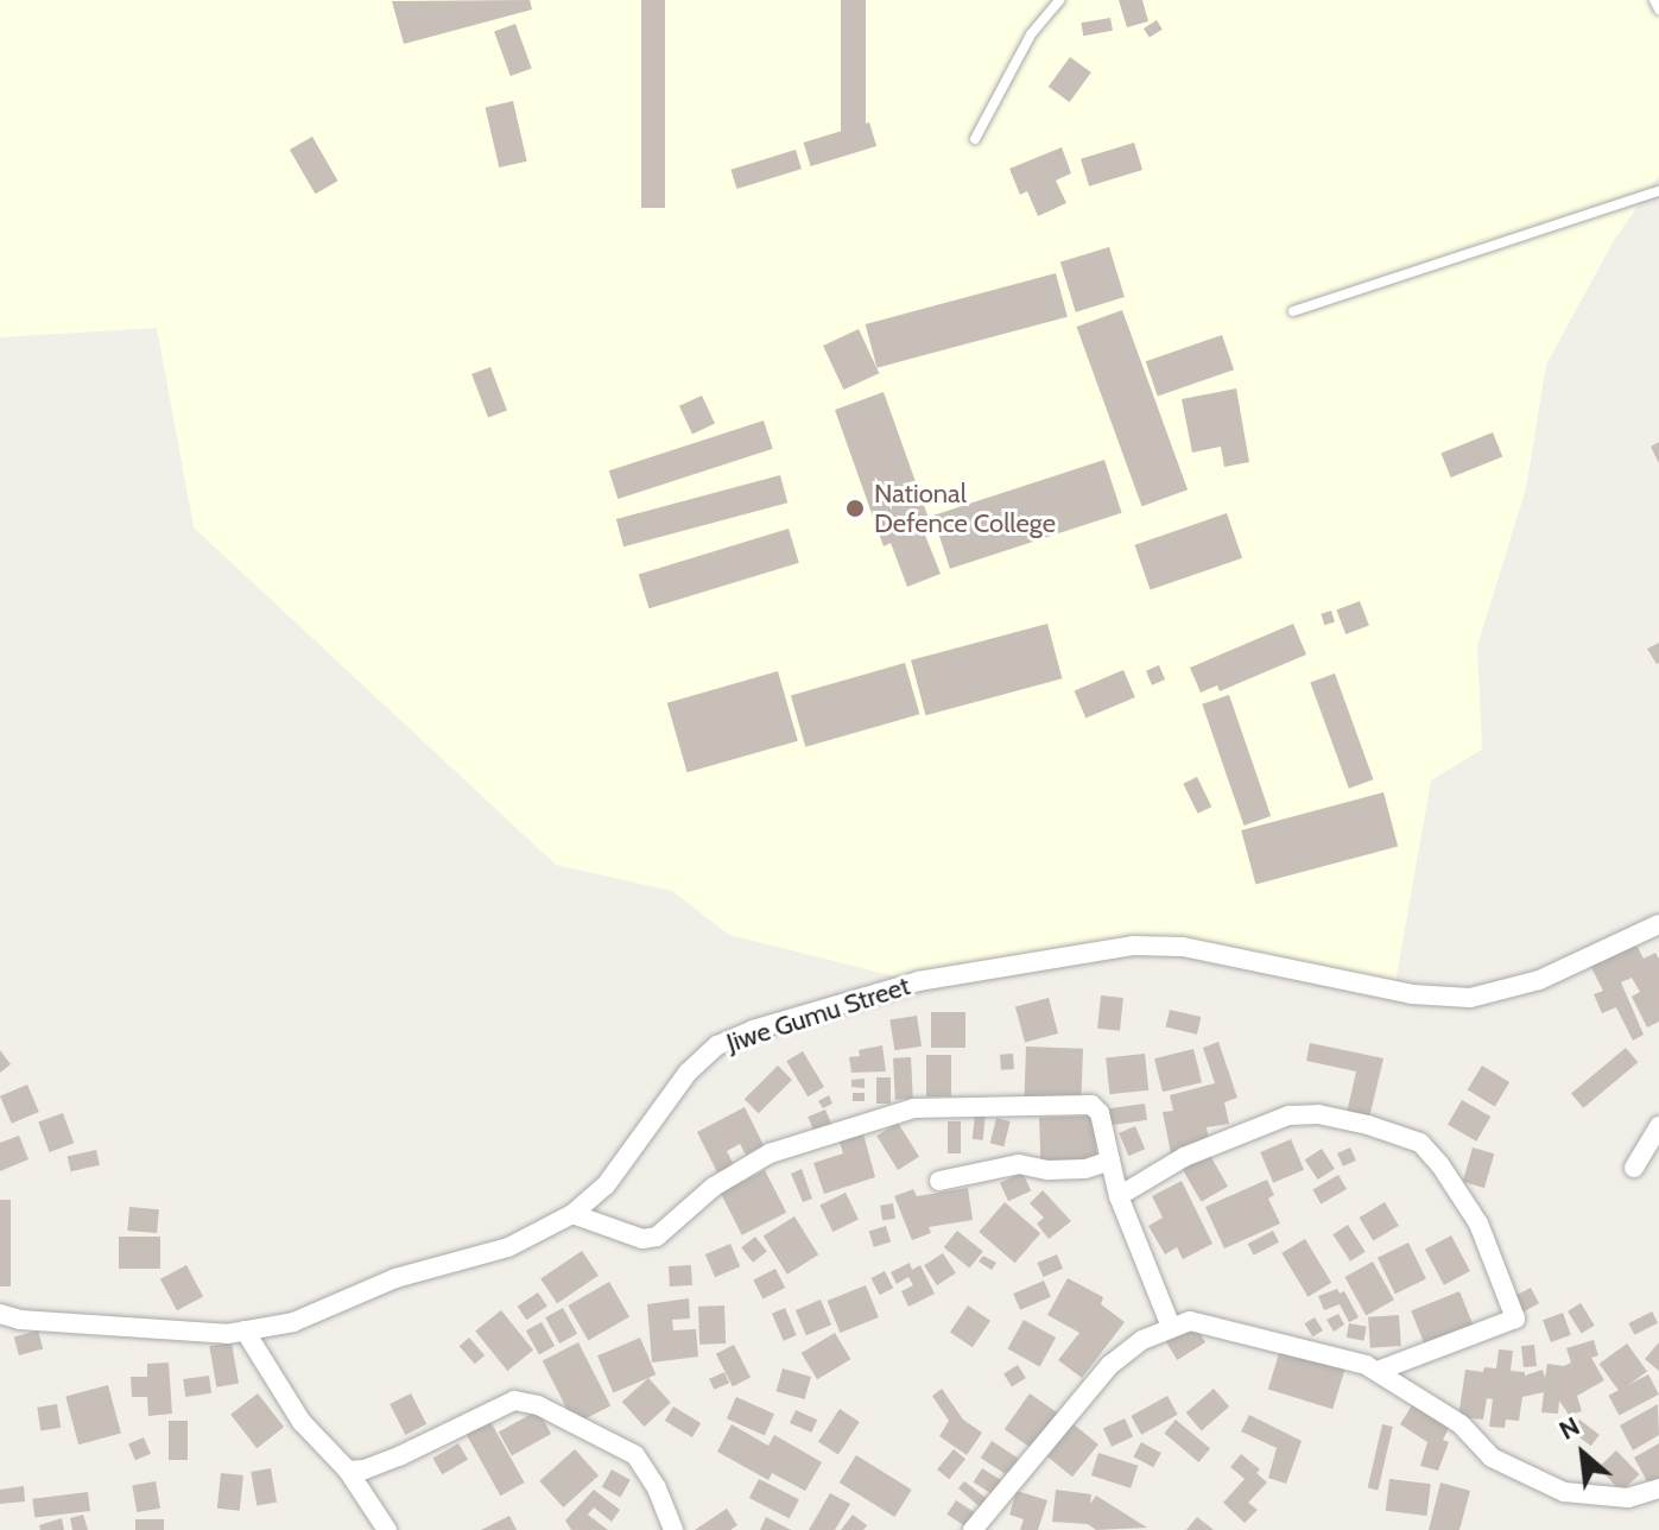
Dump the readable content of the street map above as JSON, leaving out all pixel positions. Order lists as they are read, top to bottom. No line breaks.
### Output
{"streets":{"street":["Jiwe Gumu Street"]},"places":["National Defence College"],"north":"top left"}
